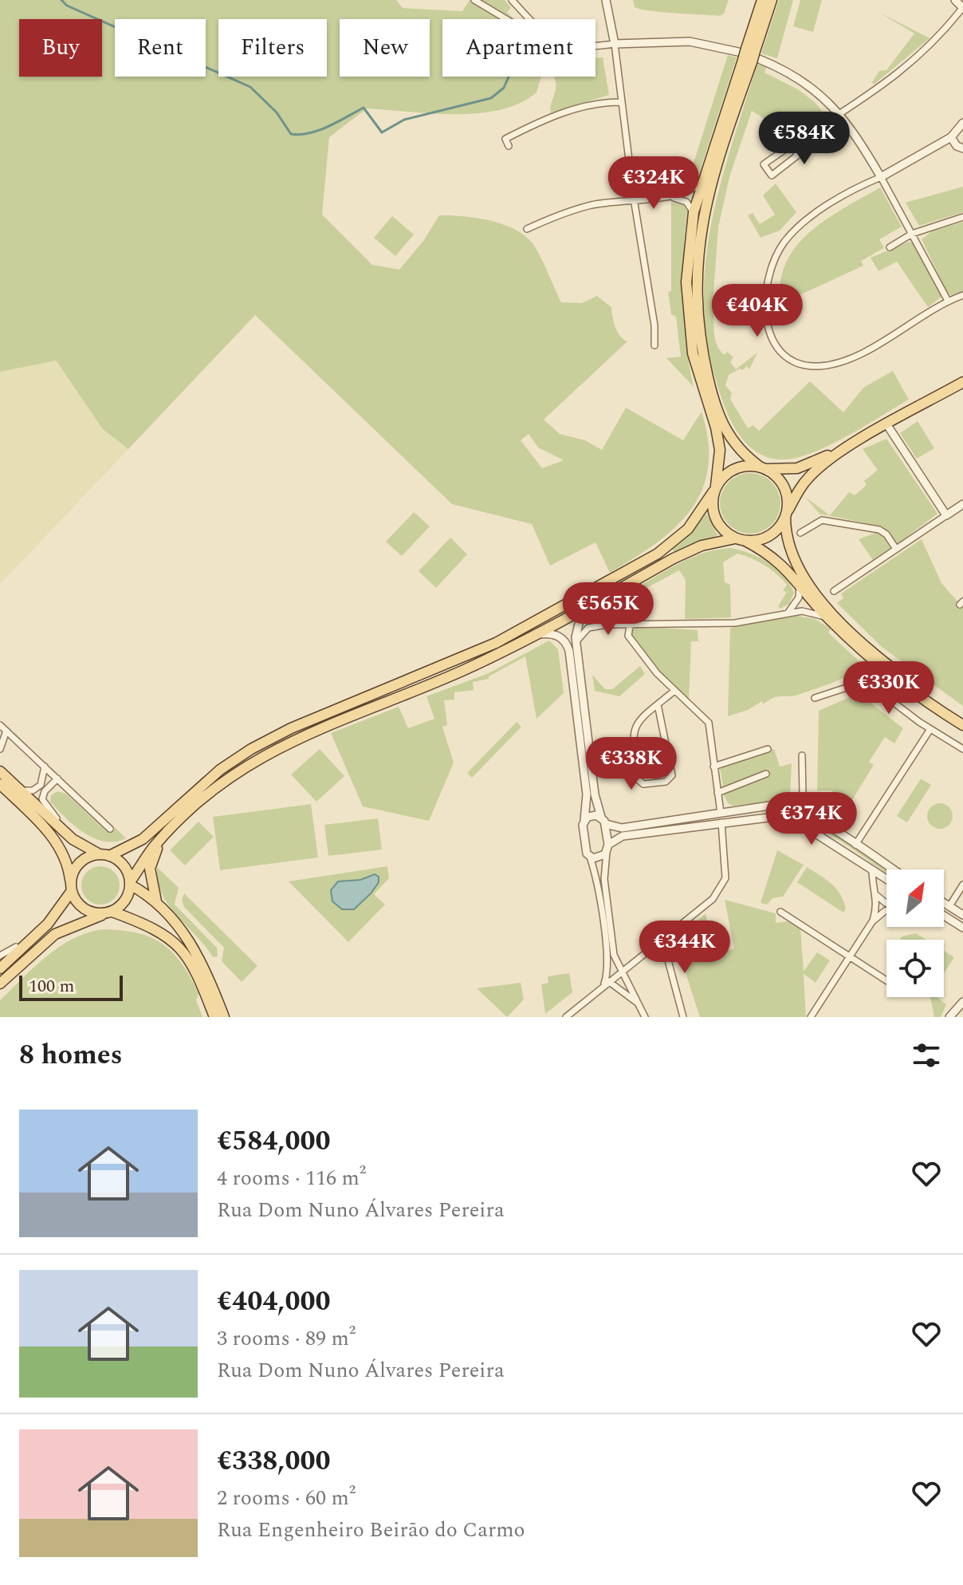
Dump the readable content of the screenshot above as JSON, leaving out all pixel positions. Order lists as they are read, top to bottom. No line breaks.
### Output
{"scale_bar":"100 m","north":"top right","page":{"chip":["Buy","Rent","Filters","New","Apartment"],"price":["€584K","€324K","€404K","€565K","€330K","€338K","€374K","€344K"],"scale":"100 m","heading":"8 homes","list":[{"name":"€584,000","note":"4 rooms · 116 m² · Rua Dom Nuno Álvares Pereira"},{"name":"€404,000","note":"3 rooms · 89 m² · Rua Dom Nuno Álvares Pereira"},{"name":"€338,000","note":"2 rooms · 60 m² · Rua Engenheiro Beirão do Carmo"}]}}
